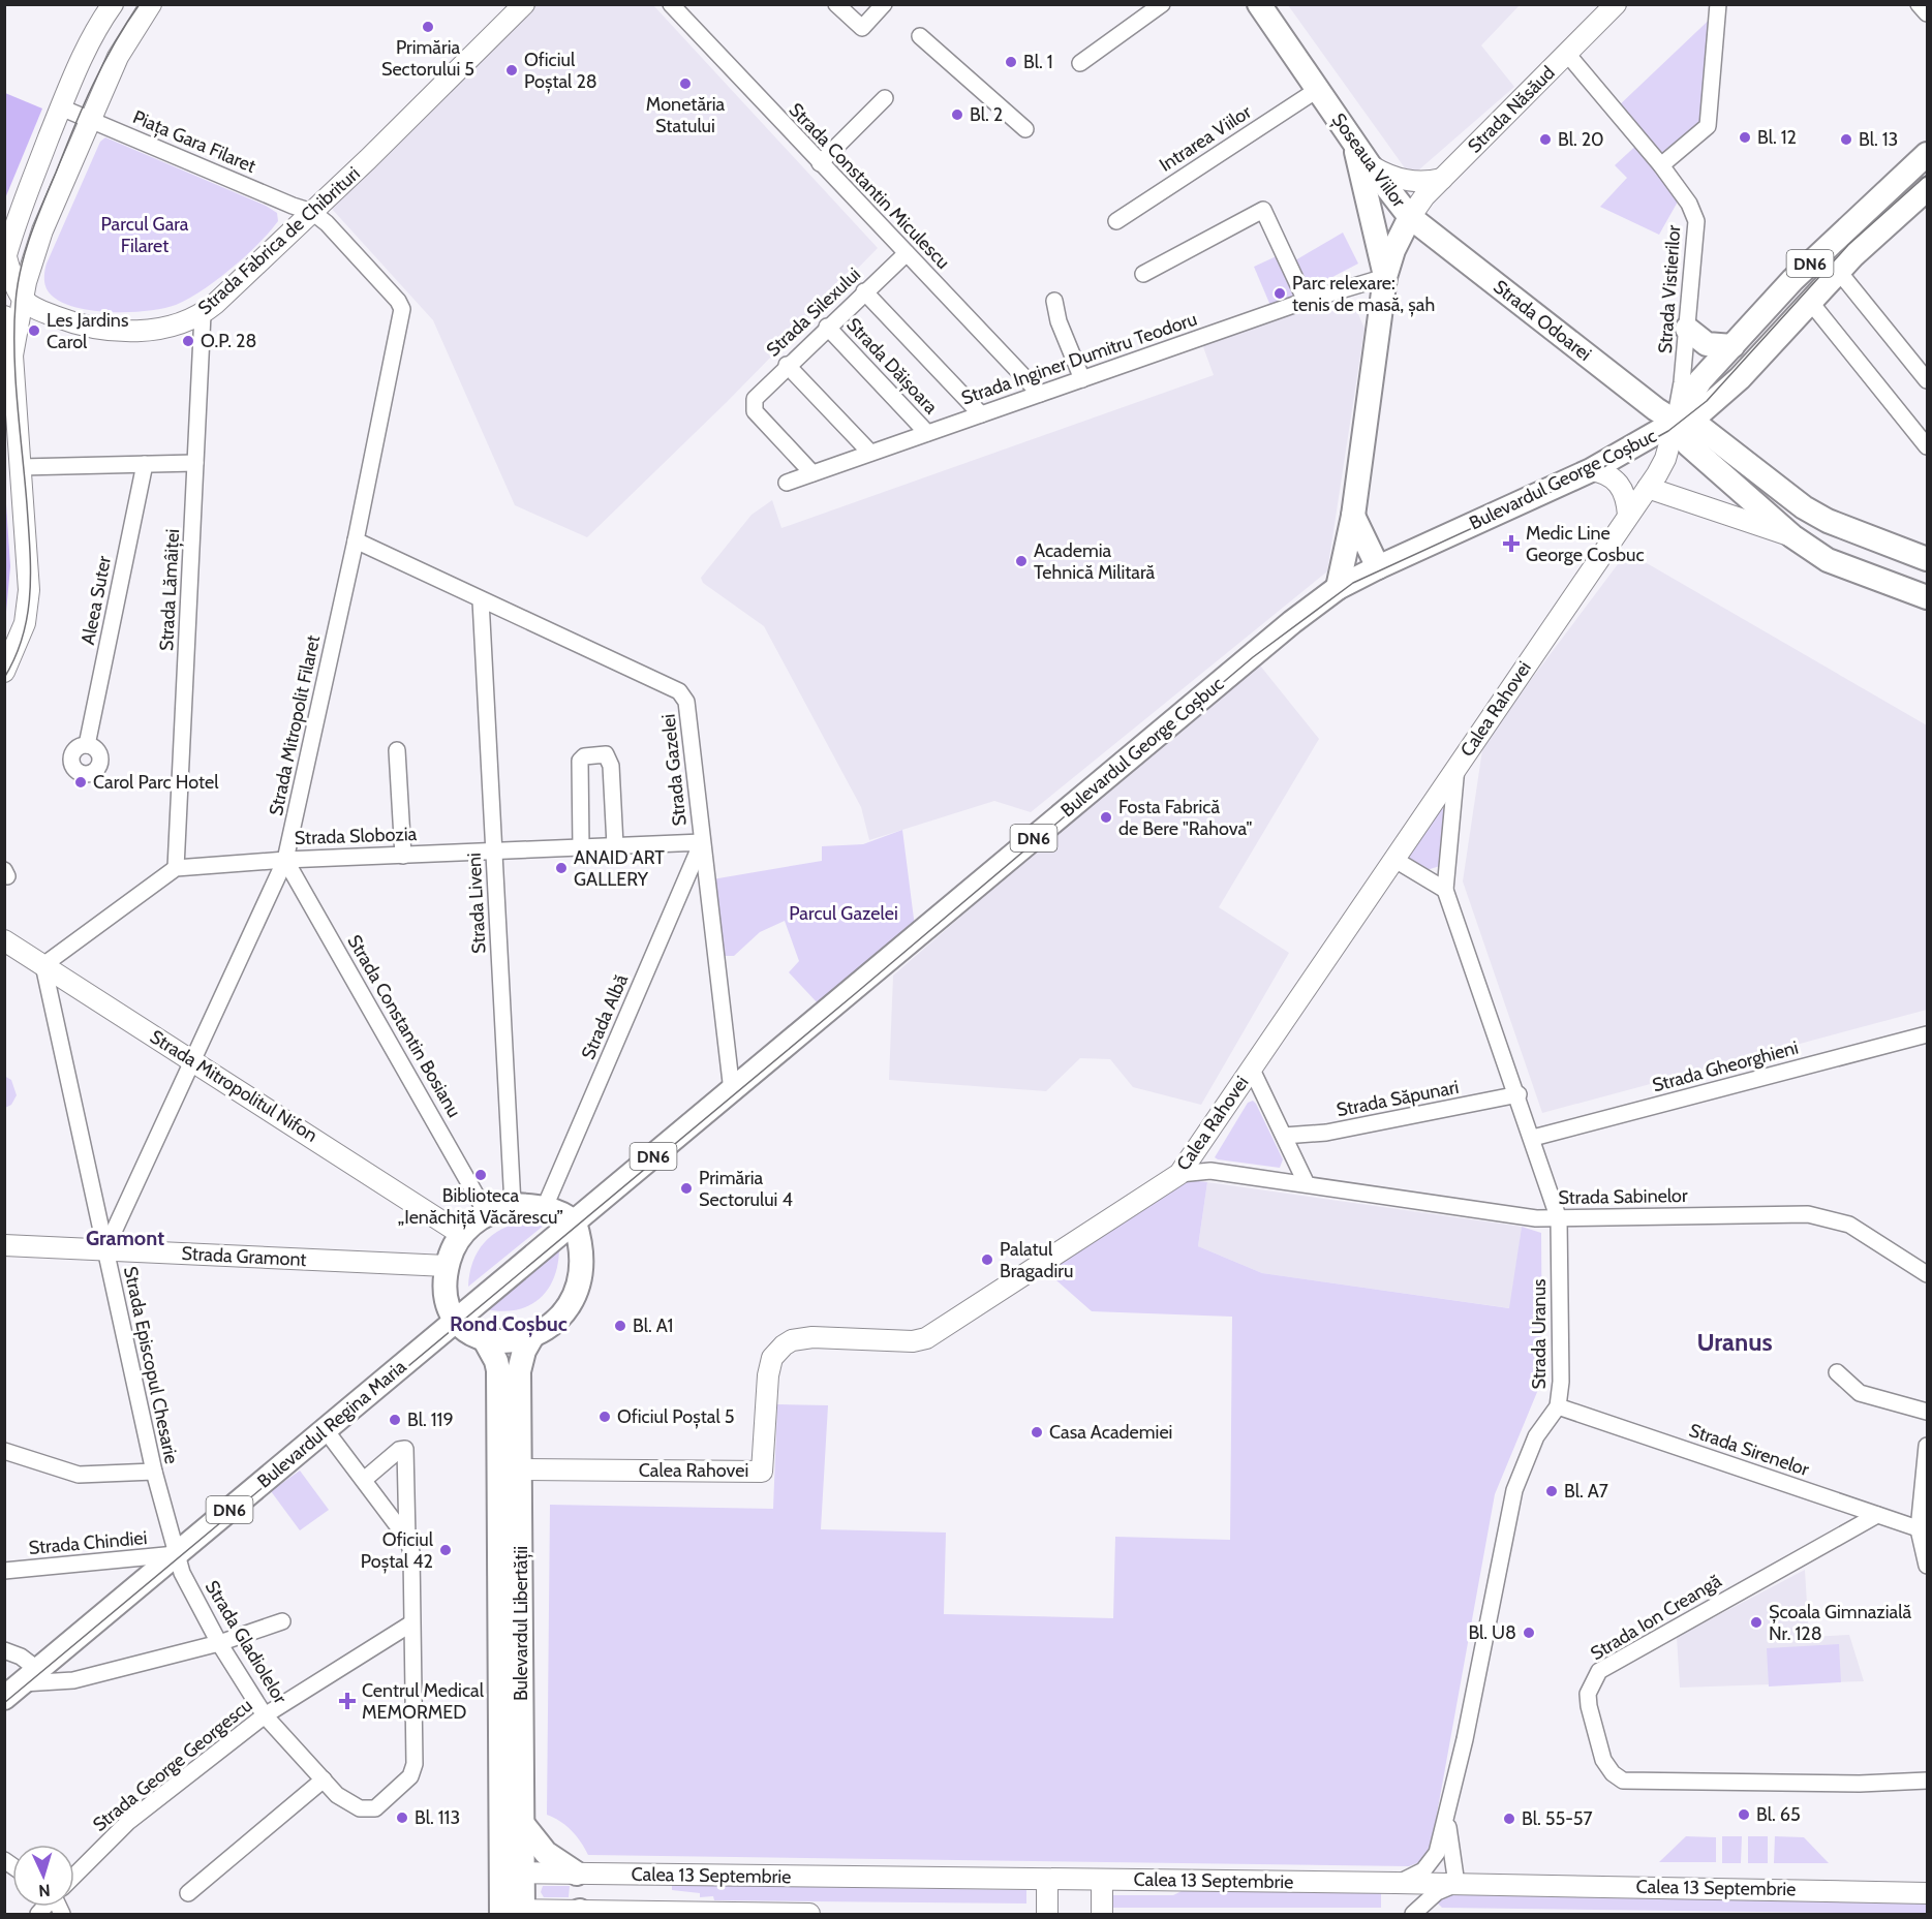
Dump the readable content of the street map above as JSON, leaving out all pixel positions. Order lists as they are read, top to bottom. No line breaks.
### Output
{"streets":{"main road":["Șoseaua Viilor","DN6","Strada Odoarei","Bulevardul George Coșbuc","Calea Rahovei","Bulevardul Regina Maria","Bulevardul Libertății"],"street":["Strada Năsăud","Intrarea Viilor","Piața Gara Filaret","Strada Constantin Miculescu","Strada Fabrica de Chibrituri","Strada Vistierilor","Strada Silexului","Strada Inginer Dumitru Teodoru","Strada Dăișoara","Strada Lămâiței","Aleea Suter","Strada Mitropolit Filaret","Strada Gazelei","Strada Slobozia","Strada Liveni","Strada Albă","Strada Constantin Bosianu","Strada Gheorghieni","Strada Mitropolitul Nifon","Strada Săpunari","Strada Sabinelor","Strada Gramont","Strada Uranus","Strada Episcopul Chesarie","Strada Sirenelor","Strada Chindiei","Strada Ion Creangă","Strada Gladiolelor","Strada George Georgescu","Calea 13 Septembrie"]},"crossings":[["Strada Năsăud","Șoseaua Viilor"],["Strada Năsăud","Strada Vistierilor"],["Strada Năsăud","Strada Odoarei"],["Intrarea Viilor","Șoseaua Viilor"],["Piața Gara Filaret","Strada Fabrica de Chibrituri"],["Piața Gara Filaret","Strada Mitropolit Filaret"],["Șoseaua Viilor","Strada Odoarei"],["Șoseaua Viilor","Strada Inginer Dumitru Teodoru"],["Șoseaua Viilor","Bulevardul George Coșbuc"],["Strada Constantin Miculescu","Strada Silexului"],["Strada Constantin Miculescu","Strada Inginer Dumitru Teodoru"],["Strada Fabrica de Chibrituri","Strada Lămâiței"],["Strada Fabrica de Chibrituri","Strada Mitropolit Filaret"],["DN6","Strada Vistierilor"],["DN6","Strada Odoarei"],["DN6","Bulevardul George Coșbuc"],["DN6","Calea Rahovei"],["Strada Vistierilor","Strada Odoarei"],["Strada Vistierilor","Bulevardul George Coșbuc"],["Strada Vistierilor","Calea Rahovei"],["Strada Silexului","Strada Inginer Dumitru Teodoru"],["Strada Silexului","Strada Dăișoara"],["Strada Odoarei","Bulevardul George Coșbuc"],["Strada Odoarei","Calea Rahovei"],["Strada Inginer Dumitru Teodoru","Strada Dăișoara"],["Bulevardul George Coșbuc","Calea Rahovei"],["Bulevardul George Coșbuc","Strada Gazelei"],["Bulevardul George Coșbuc","Bulevardul Regina Maria"],["Strada Lămâiței","Strada Slobozia"],["Calea Rahovei","Strada Sabinelor"],["Calea Rahovei","Strada Uranus"],["Calea Rahovei","Bulevardul Libertății"],["Strada Mitropolit Filaret","Strada Gazelei"],["Strada Mitropolit Filaret","Strada Slobozia"],["Strada Mitropolit Filaret","Strada Constantin Bosianu"],["Strada Mitropolit Filaret","Strada Mitropolitul Nifon"],["Strada Mitropolit Filaret","Strada Gramont"],["Strada Mitropolit Filaret","Strada Episcopul Chesarie"],["Strada Gazelei","Strada Slobozia"],["Strada Gazelei","Strada Liveni"],["Strada Gazelei","Strada Albă"],["Strada Slobozia","Strada Liveni"],["Strada Slobozia","Strada Albă"],["Strada Slobozia","Strada Constantin Bosianu"],["Strada Gheorghieni","Strada Uranus"],["Strada Mitropolitul Nifon","Strada Episcopul Chesarie"],["Strada Săpunari","Strada Uranus"],["Strada Sabinelor","Strada Uranus"],["Strada Gramont","Strada Episcopul Chesarie"],["Strada Uranus","Strada Sirenelor"],["Strada Uranus","Calea 13 Septembrie"],["Strada Episcopul Chesarie","Bulevardul Regina Maria"],["Strada Episcopul Chesarie","Strada Chindiei"],["Strada Episcopul Chesarie","Strada Gladiolelor"],["Bulevardul Regina Maria","Strada Chindiei"],["Bulevardul Regina Maria","Strada Gladiolelor"],["Strada Sirenelor","Strada Ion Creangă"],["Strada Chindiei","Strada Gladiolelor"],["Bulevardul Libertății","Calea 13 Septembrie"],["Strada Gladiolelor","Strada George Georgescu"]],"districts":["Gramont","Rond Coșbuc","Uranus"],"parks":["Parcul Gara Filaret","Parcul Gazelei"],"places":{"other":["Primăria Sectorului 5","Bl. 1","Oficiul Poștal 28","Monetăria Statului","Bl. 2","Bl. 12","Bl. 20","Bl. 13","Parc relexare: tenis de masă, șah","Les Jardins Carol","O.P. 28","Academia Tehnică Militară","Carol Parc Hotel","Fosta Fabrică de Bere \"Rahova\"","ANAID ART GALLERY","Biblioteca „Ienăchiță Văcărescu”","Primăria Sectorului 4","Palatul Bragadiru","Bl. A1","Oficiul Poștal 5","Bl. 119","Casa Academiei","Bl. A7","Oficiul Poștal 42","Școala Gimnazială Nr. 128","Bl. U8","Bl. 65","Bl. 113","Bl. 55-57"],"health":["Medic Line George Cosbuc","Centrul Medical MEMORMED"]},"north":"bottom"}
